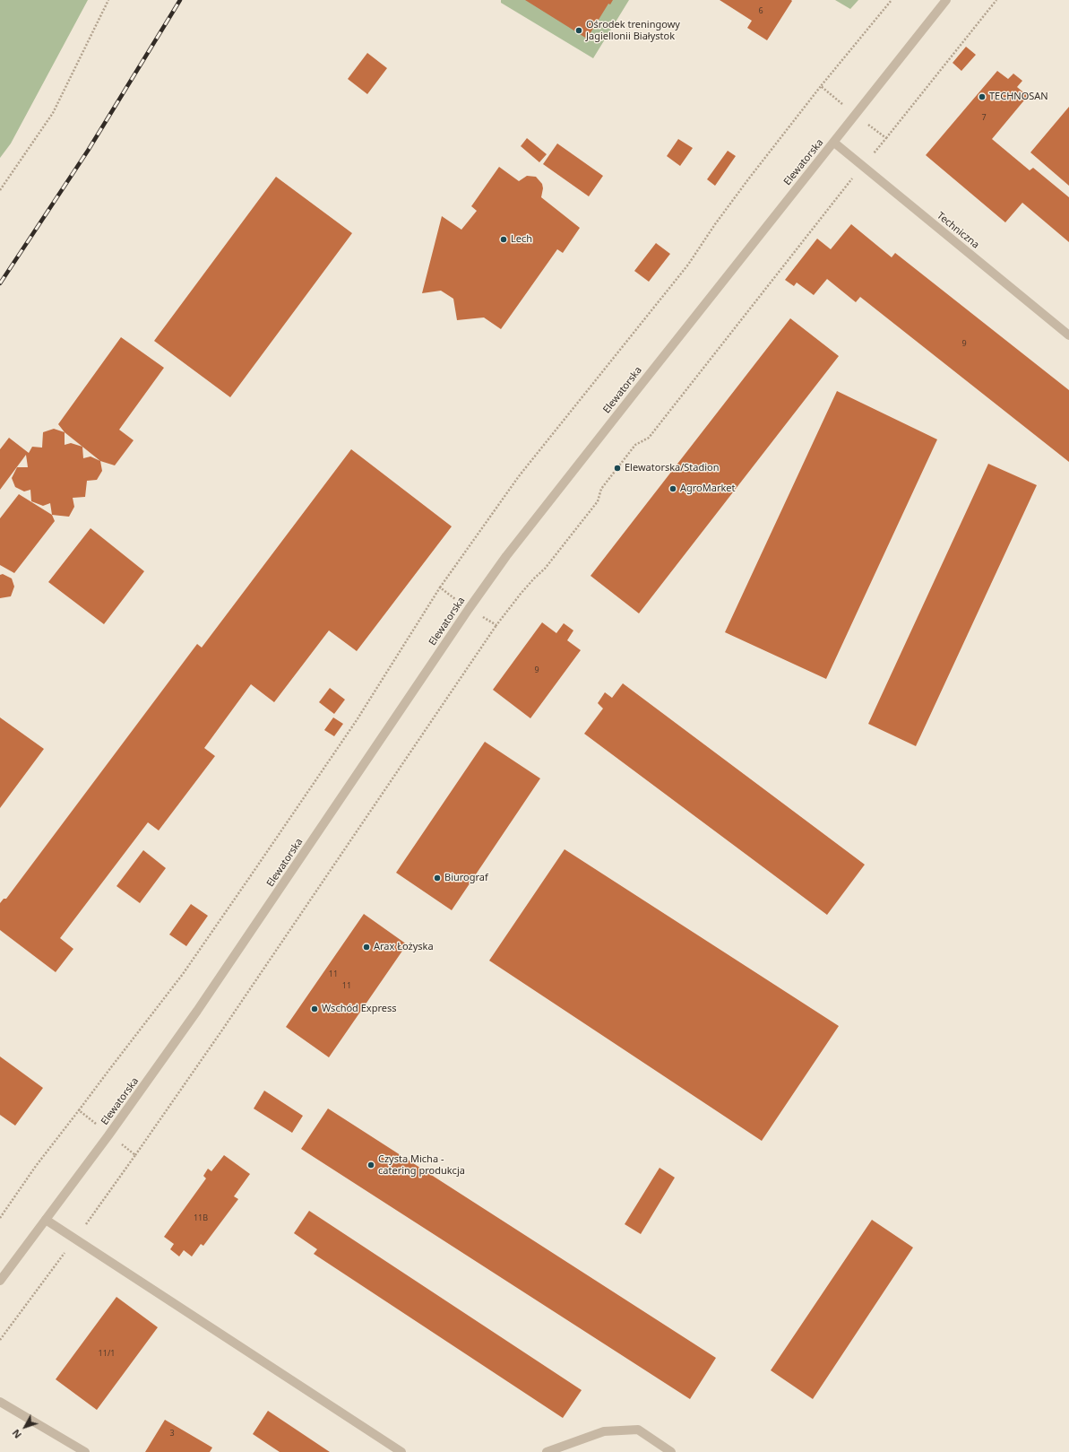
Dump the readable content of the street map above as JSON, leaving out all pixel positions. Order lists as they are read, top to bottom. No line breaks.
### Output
{"streets":{"street":["Elewatorska","Techniczna"]},"crossings":[["Elewatorska","Techniczna"]],"places":["Ośrodek treningowy Jagiellonii Białystok","TECHNOSAN","Lech","Elewatorska/Stadion","AgroMarket","Biurograf","Arax Łożyska","Wschód Express","Czysta Micha - catering produkcja"],"house_numbers":["6","7","9","9","11","11","11B","11/1","3"],"north":"bottom left"}
